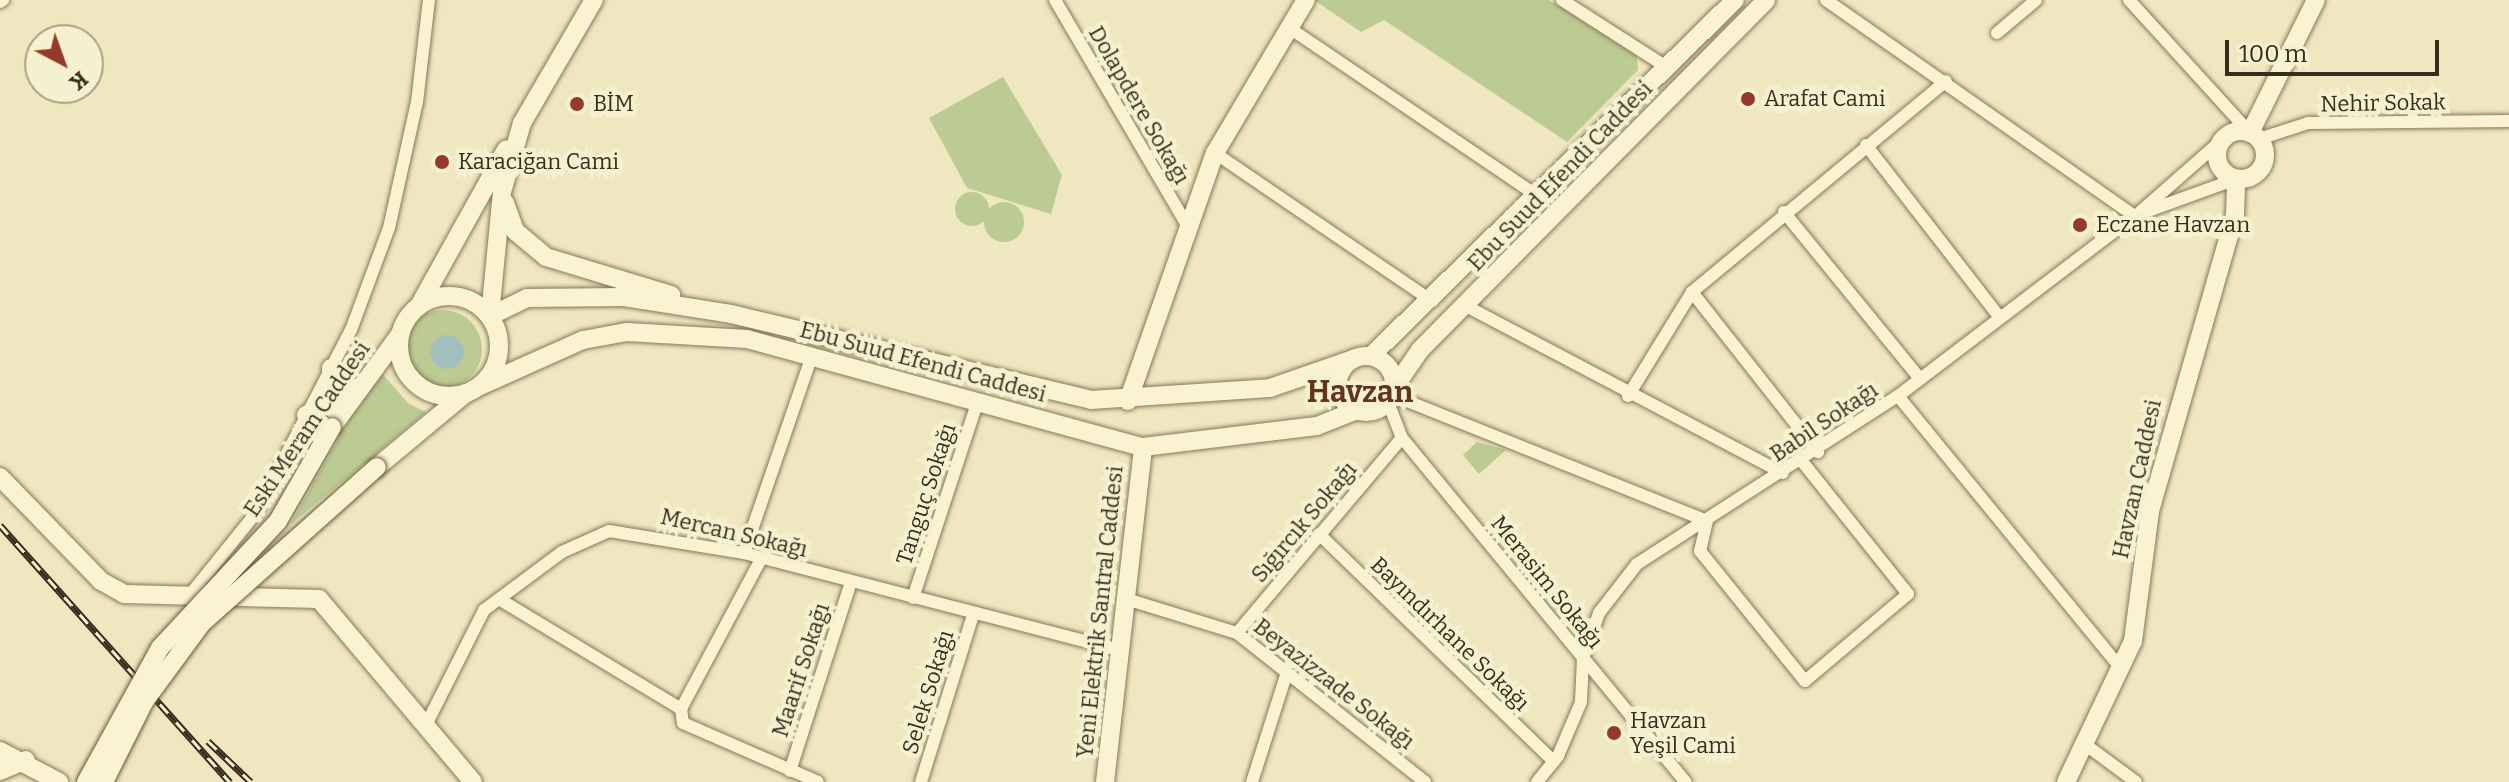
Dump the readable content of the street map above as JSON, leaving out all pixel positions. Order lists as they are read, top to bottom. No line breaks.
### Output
{"streets":{"street":["Nehir Sokak","Dolapdere Sokağı","Ebu Suud Efendi Caddesi","Babil Sokağı","Eski Meram Caddesi","Havzan Caddesi","Tanguç Sokağı","Sığırcık Sokağı","Mercan Sokağı","Merasim Sokağı","Yeni Elektrik Santral Caddesi","Bayındırhane Sokağı","Maarif Sokağı","Beyazizzade Sokağı","Selek Sokağı"]},"crossings":[["Ebu Suud Efendi Caddesi","Eski Meram Caddesi"],["Ebu Suud Efendi Caddesi","Tanguç Sokağı"],["Ebu Suud Efendi Caddesi","Merasim Sokağı"],["Ebu Suud Efendi Caddesi","Yeni Elektrik Santral Caddesi"],["Babil Sokağı","Havzan Caddesi"],["Babil Sokağı","Merasim Sokağı"],["Babil Sokağı","Bayındırhane Sokağı"],["Tanguç Sokağı","Mercan Sokağı"],["Sığırcık Sokağı","Merasim Sokağı"],["Sığırcık Sokağı","Bayındırhane Sokağı"],["Sığırcık Sokağı","Beyazizzade Sokağı"],["Mercan Sokağı","Yeni Elektrik Santral Caddesi"],["Mercan Sokağı","Maarif Sokağı"],["Mercan Sokağı","Selek Sokağı"],["Yeni Elektrik Santral Caddesi","Beyazizzade Sokağı"]],"districts":["Havzan"],"places":["Arafat Cami","BİM","Karaciğan Cami","Eczane Havzan","Havzan Yeşil Cami"],"scale_bar":"100 m","north":"bottom right"}
